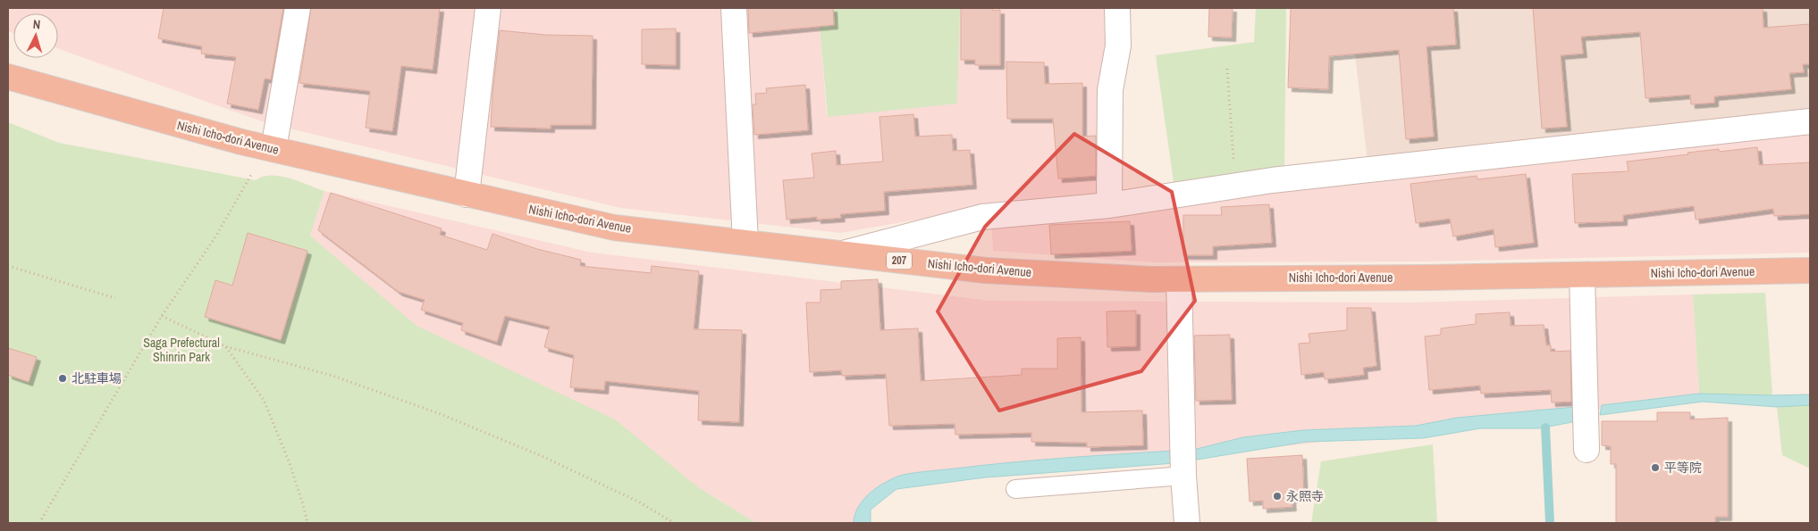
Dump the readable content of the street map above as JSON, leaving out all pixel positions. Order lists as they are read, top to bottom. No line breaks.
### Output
{"streets":{"highway":["Nishi Icho-dori Avenue","207"]},"parks":["Saga Prefectural Shinrin Park"],"places":["北駐車場","平等院","永照寺"],"north":"top"}
